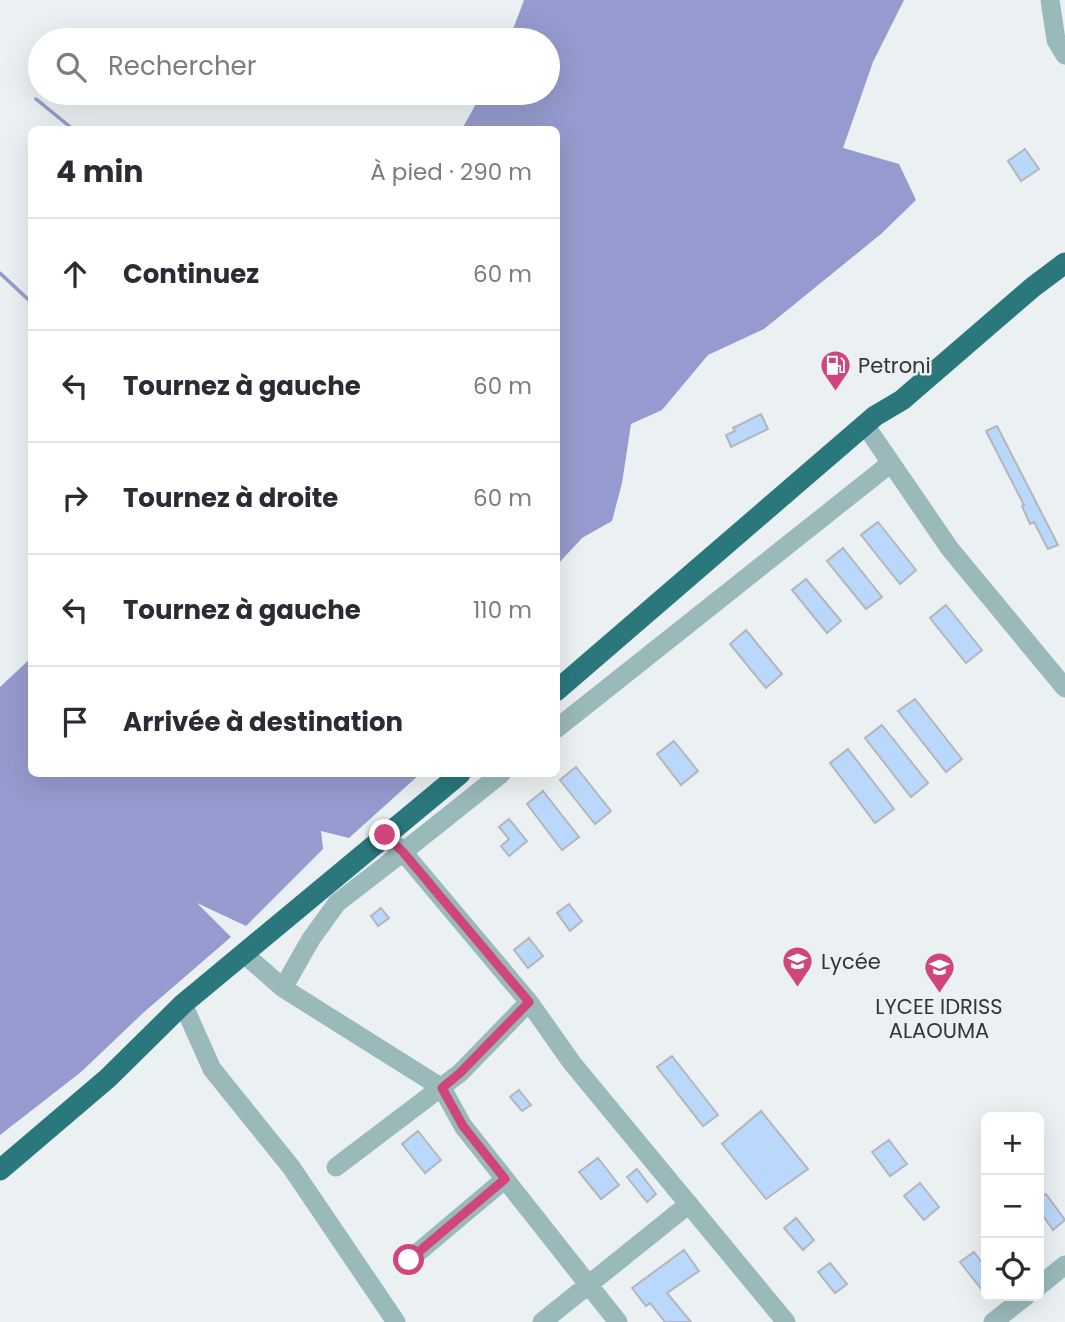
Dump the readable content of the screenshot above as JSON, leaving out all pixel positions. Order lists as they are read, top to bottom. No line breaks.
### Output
{"places":{"fuel station":["Petroni"],"school or university":["Lycée","LYCEE IDRISS ALAOUMA"]},"page":{"search":"Rechercher","heading":["4 min","À pied · 290 m"],"list":[["Continuez","60 m"],["Tournez à gauche","60 m"],["Tournez à droite","60 m"],["Tournez à gauche","110 m"],"Arrivée à destination"],"map_buttons":["+","−"]}}
